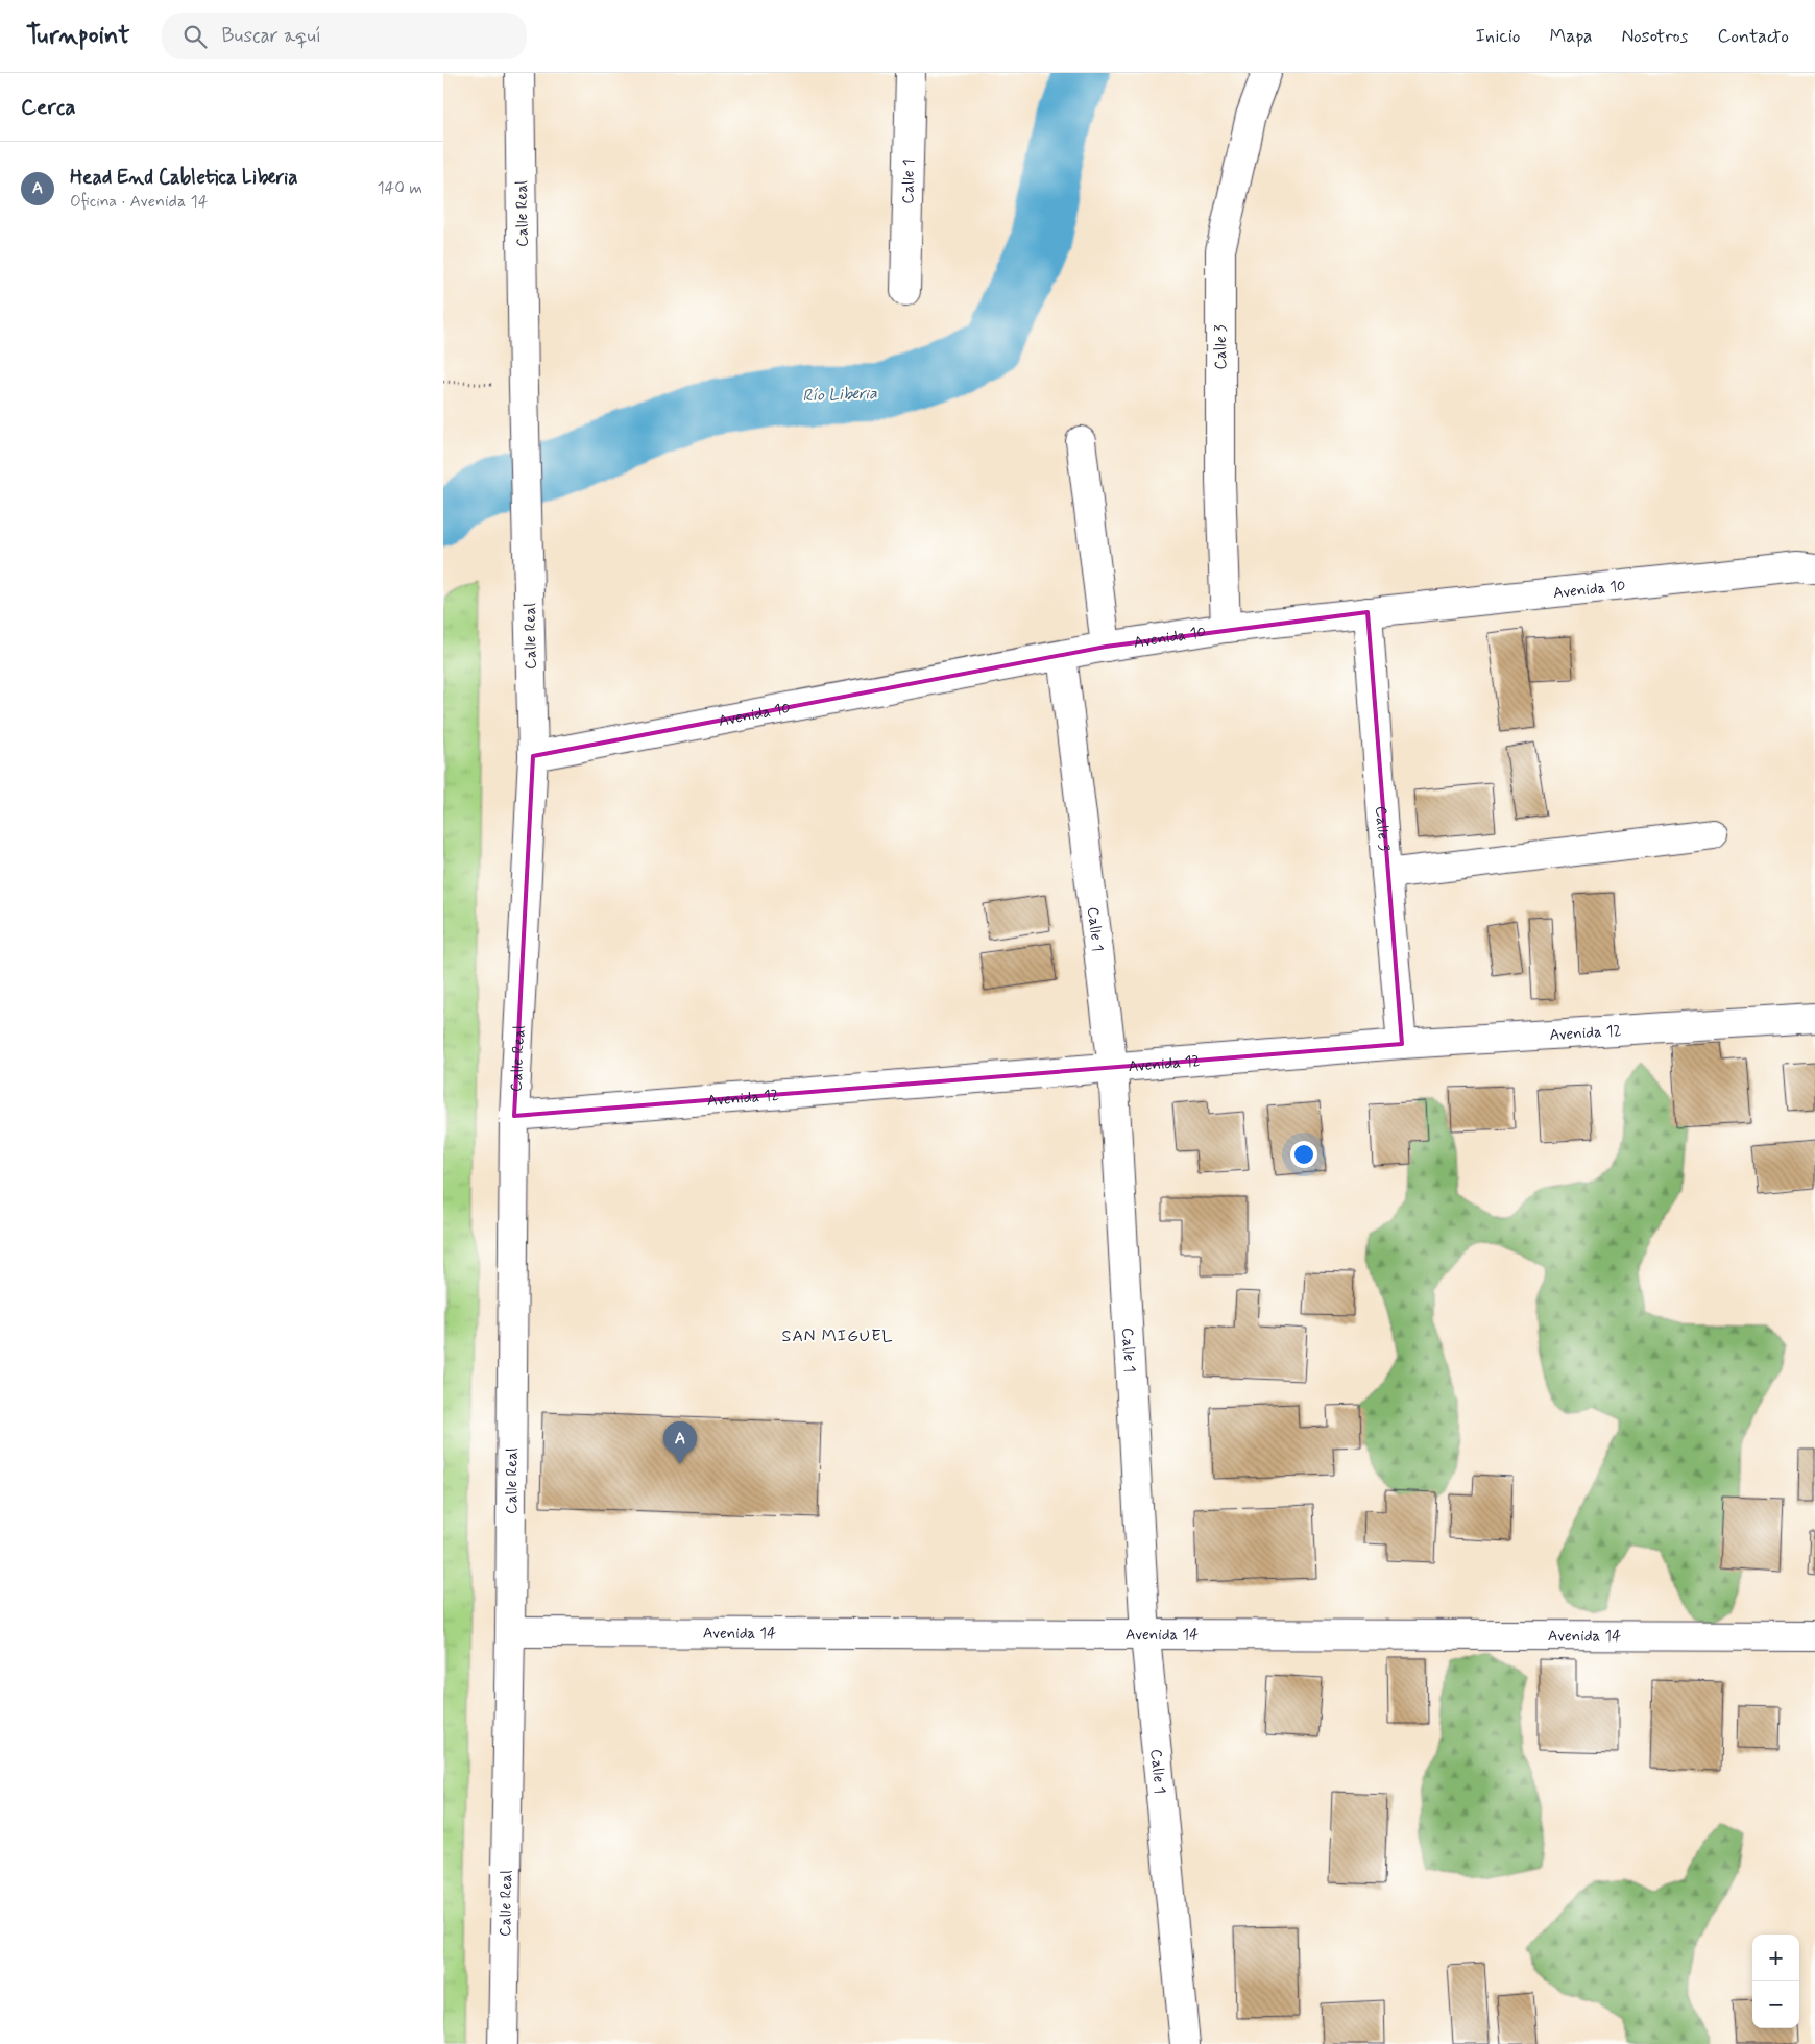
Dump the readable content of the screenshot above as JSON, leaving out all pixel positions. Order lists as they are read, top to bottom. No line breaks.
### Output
{"streets":{"street":["Calle 1","Calle Real","Calle 3","Avenida 10","Avenida 12","Avenida 14"]},"crossings":[["Calle 1","Avenida 10"],["Calle 1","Avenida 12"],["Calle 1","Avenida 14"],["Calle Real","Avenida 10"],["Calle Real","Avenida 12"],["Calle Real","Avenida 14"],["Calle 3","Avenida 10"],["Calle 3","Avenida 12"]],"districts":["SAN MIGUEL"],"water":["Río Liberia"],"page":{"header":"Turnpoint","search":"Buscar aquí","nav":["Inicio","Mapa","Nosotros","Contacto"],"heading":"Cerca","list":[{"mark":"A","name":"Head End Cabletica Liberia","note":"Oficina · Avenida 14","value":"140 m"}],"pins":"A","map_buttons":["+","−"]}}
